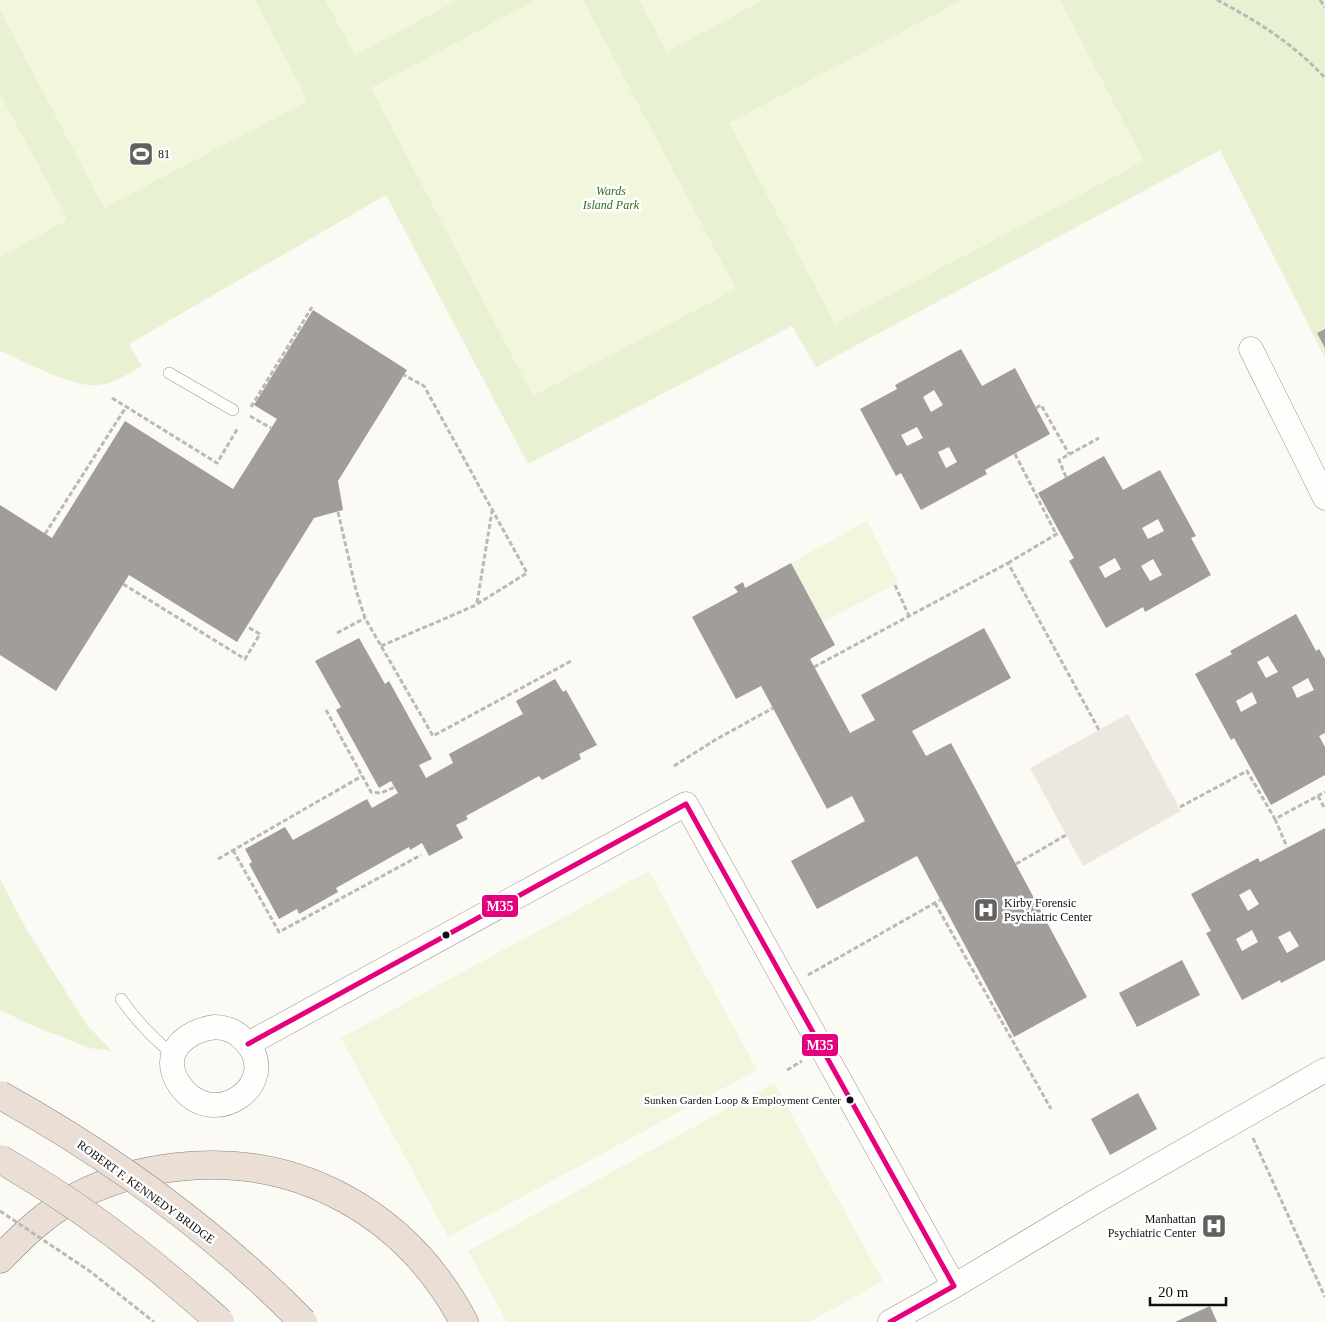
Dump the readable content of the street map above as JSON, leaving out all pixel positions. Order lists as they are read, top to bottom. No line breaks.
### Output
{"streets":{"highway":["ROBERT F. KENNEDY BRIDGE"]},"parks":["Wards Island Park"],"places":{"sports":["81"],"hospital":["Kirby Forensic Psychiatric Center","Manhattan Psychiatric Center"],"other":["Sunken Garden Loop & Employment Center"]},"lines":["transit line M35"],"scale_bar":"20 m"}
